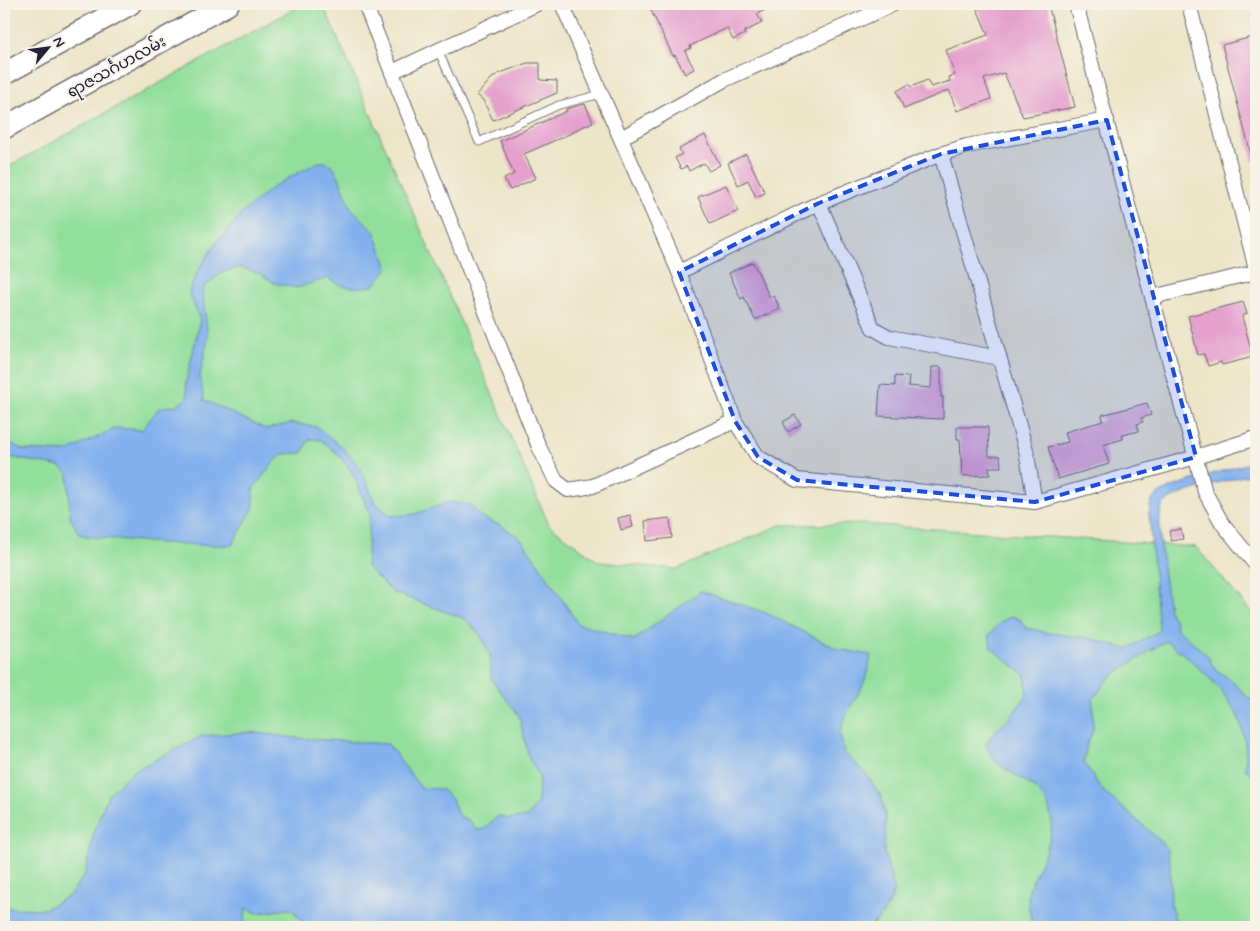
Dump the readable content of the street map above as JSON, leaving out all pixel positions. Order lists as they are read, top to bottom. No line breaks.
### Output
{"streets":{"main road":["ရာဇသင်္ဂဟလမ်း"]},"north":"top right"}
